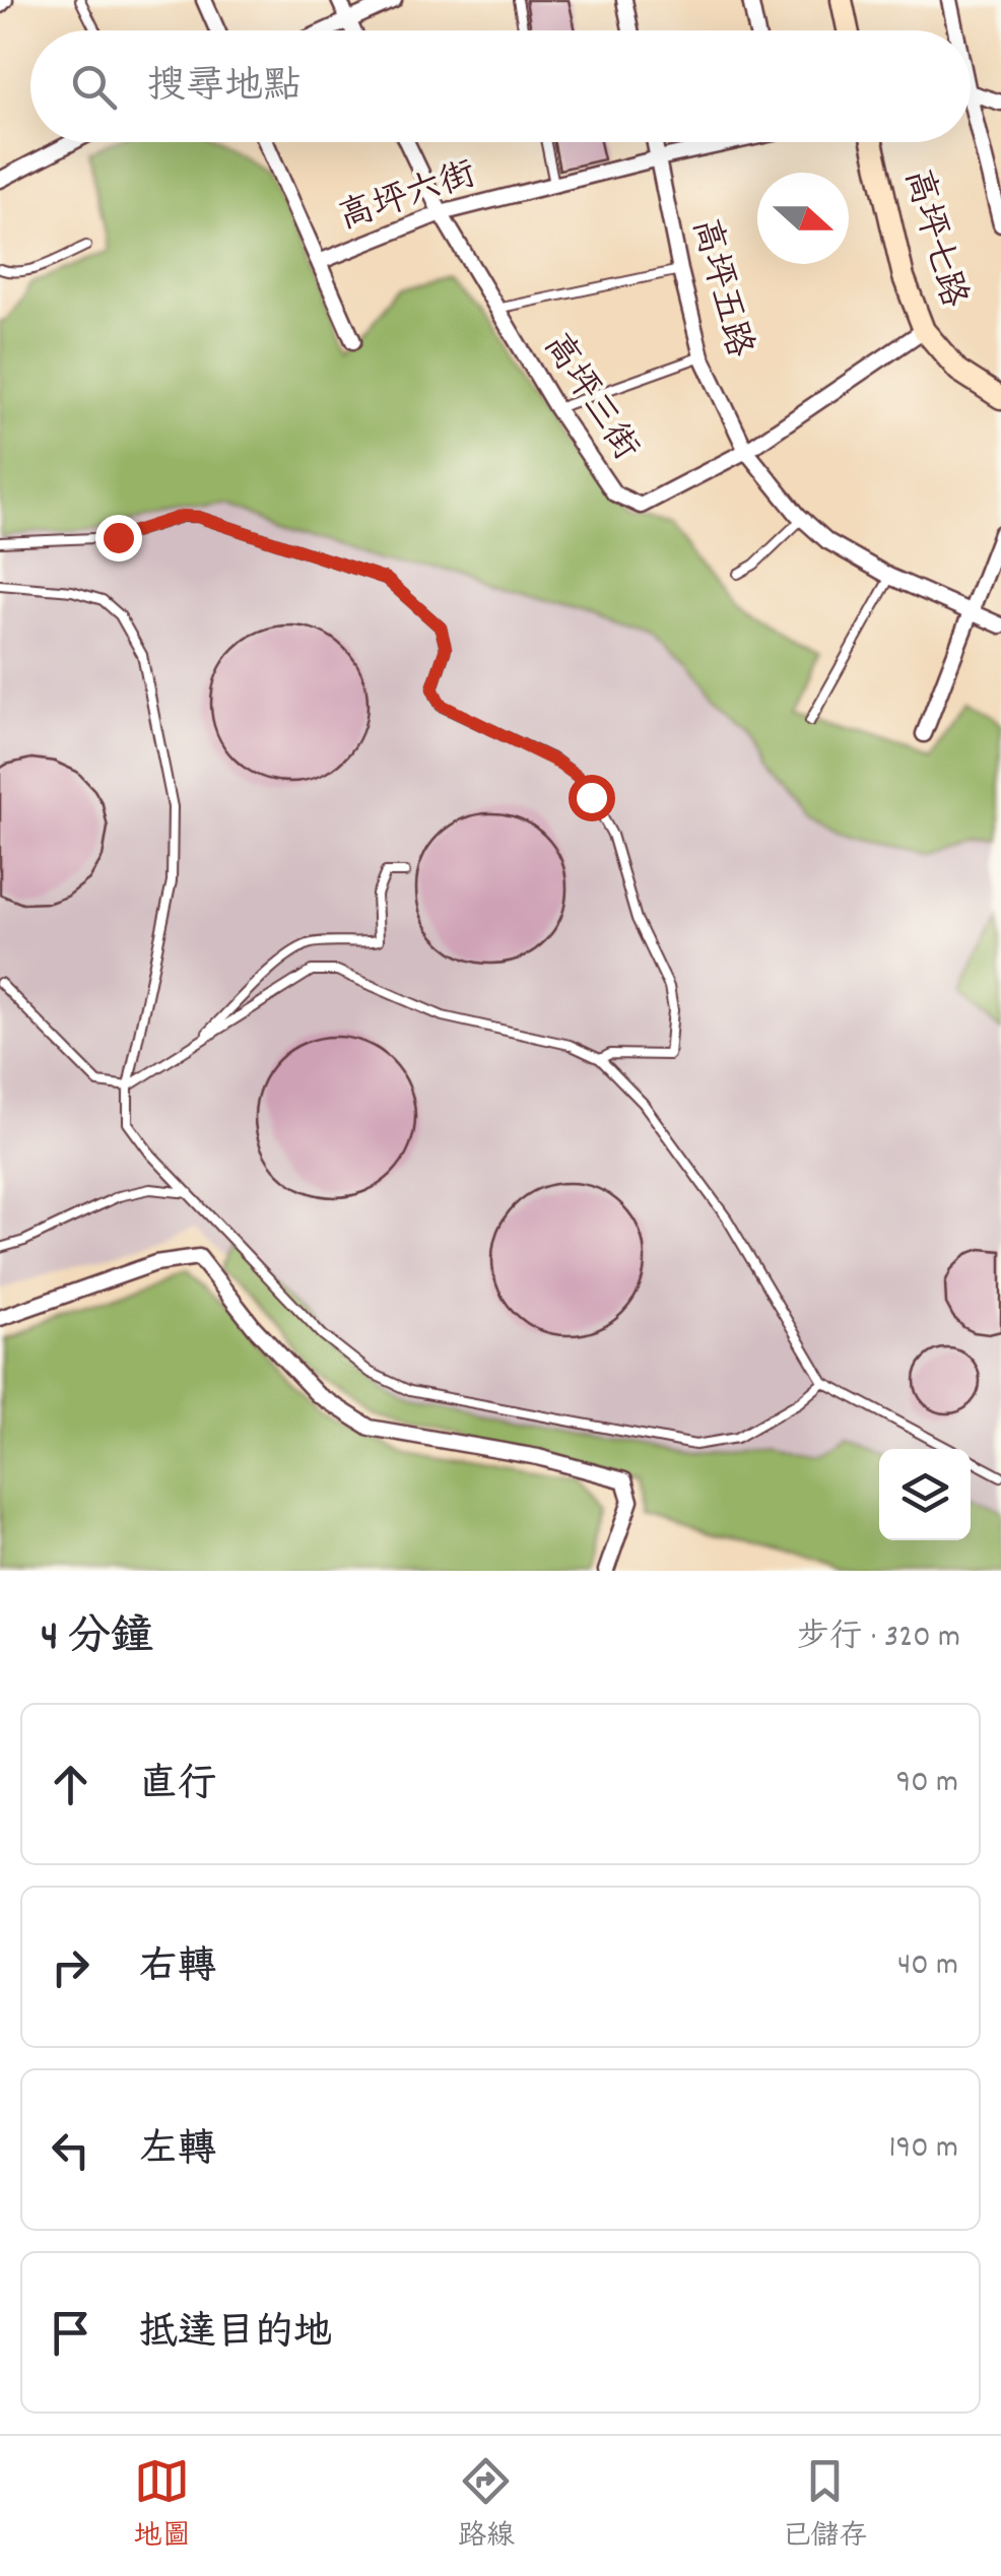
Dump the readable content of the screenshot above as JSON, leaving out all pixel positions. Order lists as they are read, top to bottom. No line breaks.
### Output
{"streets":{"street":["高坪六街","高坪七路","高坪五路","高坪三街"]},"crossings":[["高坪六街","高坪五路"],["高坪六街","高坪三街"],["高坪七路","高坪三街"],["高坪五路","高坪三街"]],"north":"right","page":{"search":"搜尋地點","heading":["4 分鐘","步行 · 320 m"],"list":[["直行","90 m"],["右轉","40 m"],["左轉","190 m"],"抵達目的地"],"nav":["地圖","路線","已儲存"]}}
